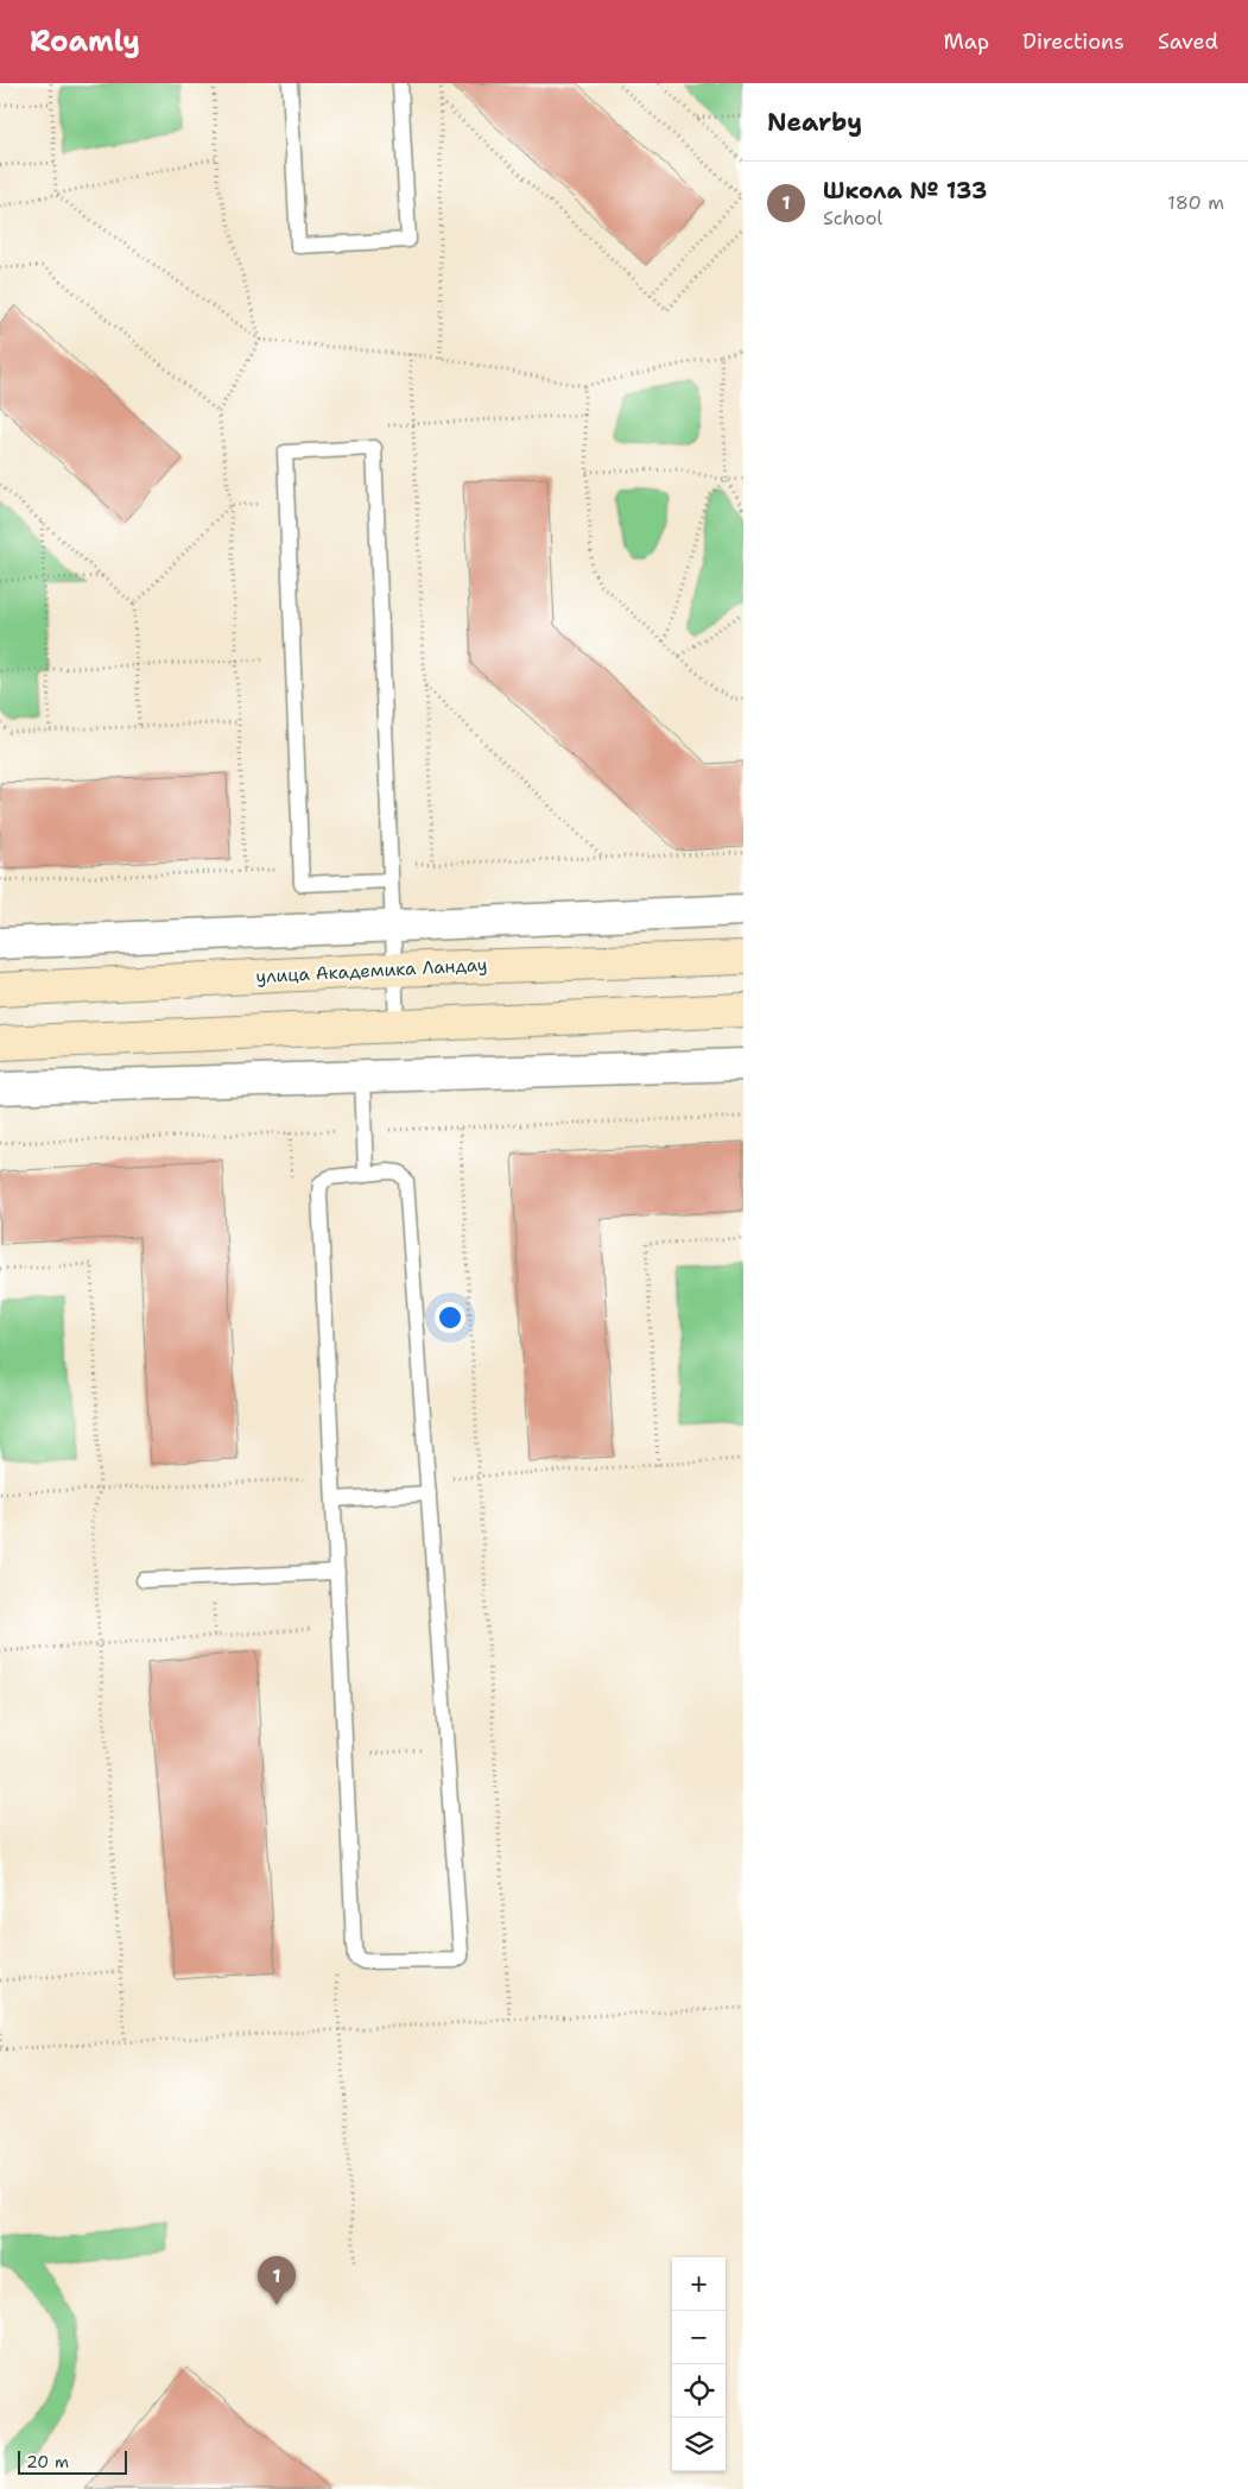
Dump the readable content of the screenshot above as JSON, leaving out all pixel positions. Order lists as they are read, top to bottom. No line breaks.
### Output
{"streets":{"street":["улица Академика Ландау"]},"scale_bar":"20 m","page":{"header":"Roamly","nav":["Map","Directions","Saved"],"heading":"Nearby","list":[{"mark":"1","name":"Школа № 133","note":"School","value":"180 m"}],"pins":"1","map_buttons":["+","−"],"scale":"20 m"}}
